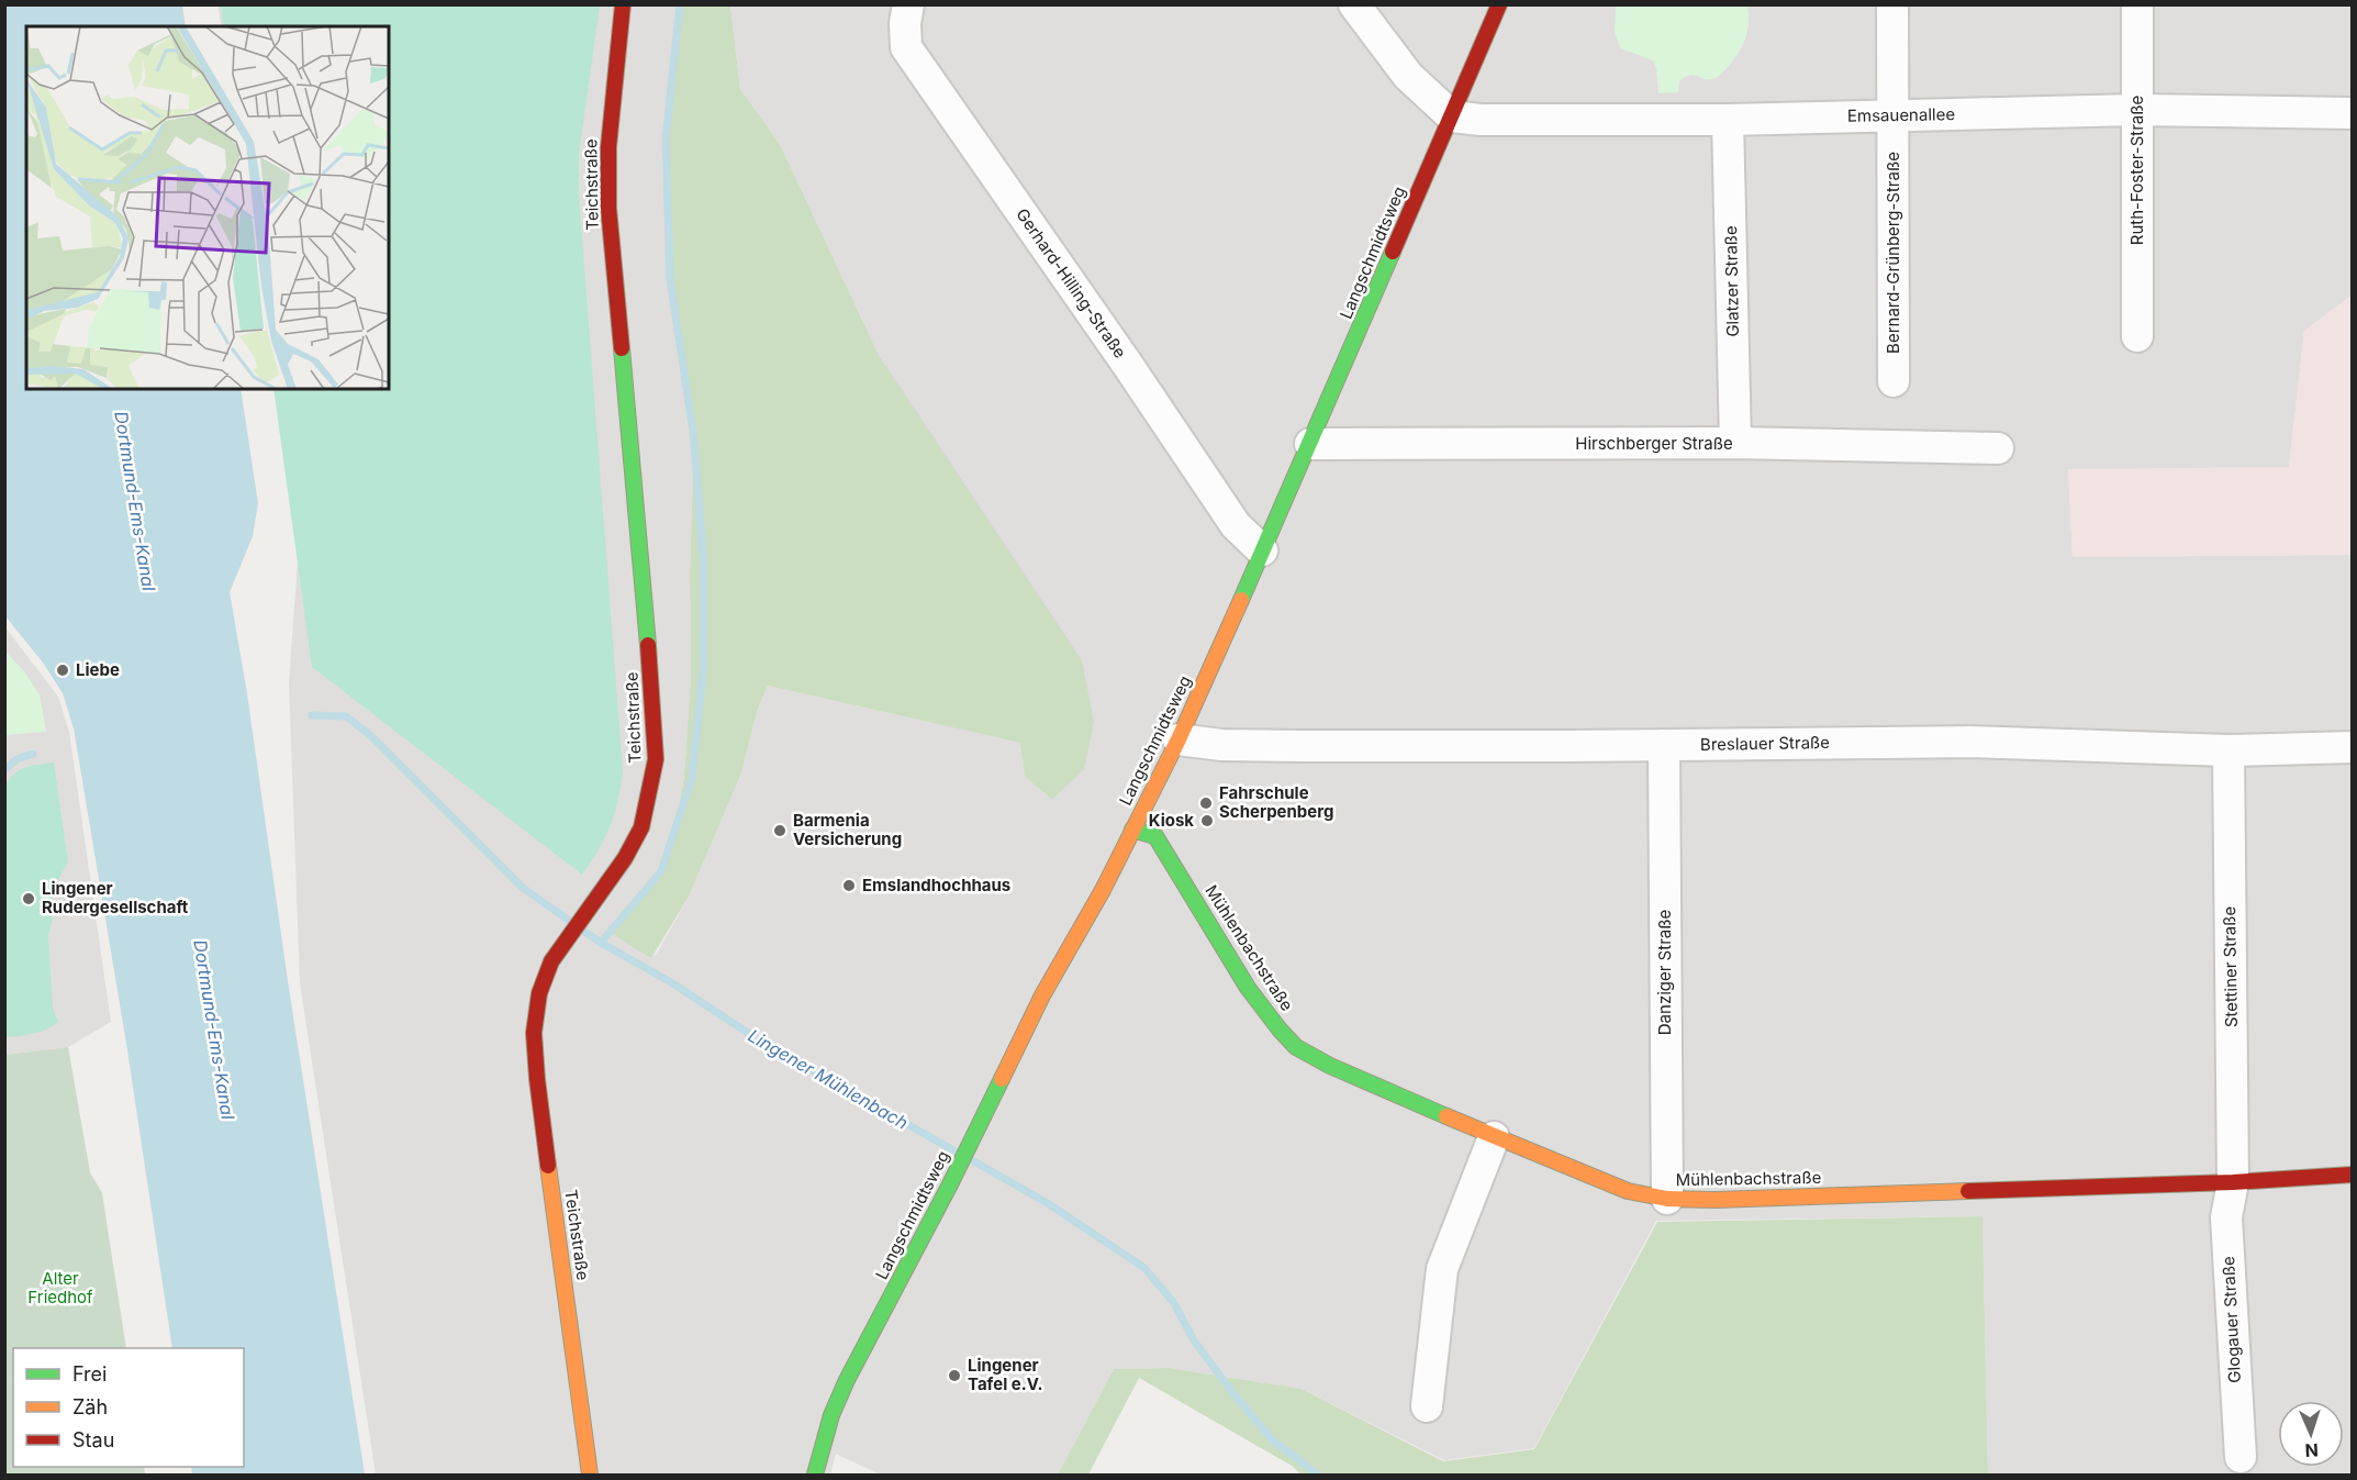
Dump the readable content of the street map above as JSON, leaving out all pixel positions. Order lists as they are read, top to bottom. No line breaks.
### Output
{"streets":{"street":["Emsauenallee","Ruth-Foster-Straße","Teichstraße","Langschmidtsweg","Bernard-Grünberg-Straße","Glatzer Straße","Gerhard-Hilling-Straße","Hirschberger Straße","Breslauer Straße","Mühlenbachstraße","Stettiner Straße","Danziger Straße","Glogauer Straße"]},"crossings":[["Emsauenallee","Ruth-Foster-Straße"],["Emsauenallee","Langschmidtsweg"],["Emsauenallee","Bernard-Grünberg-Straße"],["Emsauenallee","Glatzer Straße"],["Langschmidtsweg","Gerhard-Hilling-Straße"],["Langschmidtsweg","Hirschberger Straße"],["Langschmidtsweg","Breslauer Straße"],["Langschmidtsweg","Mühlenbachstraße"],["Glatzer Straße","Hirschberger Straße"],["Breslauer Straße","Stettiner Straße"],["Breslauer Straße","Danziger Straße"],["Mühlenbachstraße","Stettiner Straße"],["Mühlenbachstraße","Danziger Straße"],["Mühlenbachstraße","Glogauer Straße"],["Stettiner Straße","Glogauer Straße"]],"water":["Dortmund-Ems-Kanal","Lingener Mühlenbach"],"parks":["Alter Friedhof"],"places":["Liebe","Fahrschule Scherpenberg","Kiosk","Barmenia Versicherung","Emslandhochhaus","Lingener Rudergesellschaft","Lingener Tafel e.V."],"legend":["Frei","Zäh","Stau"],"north":"bottom"}
